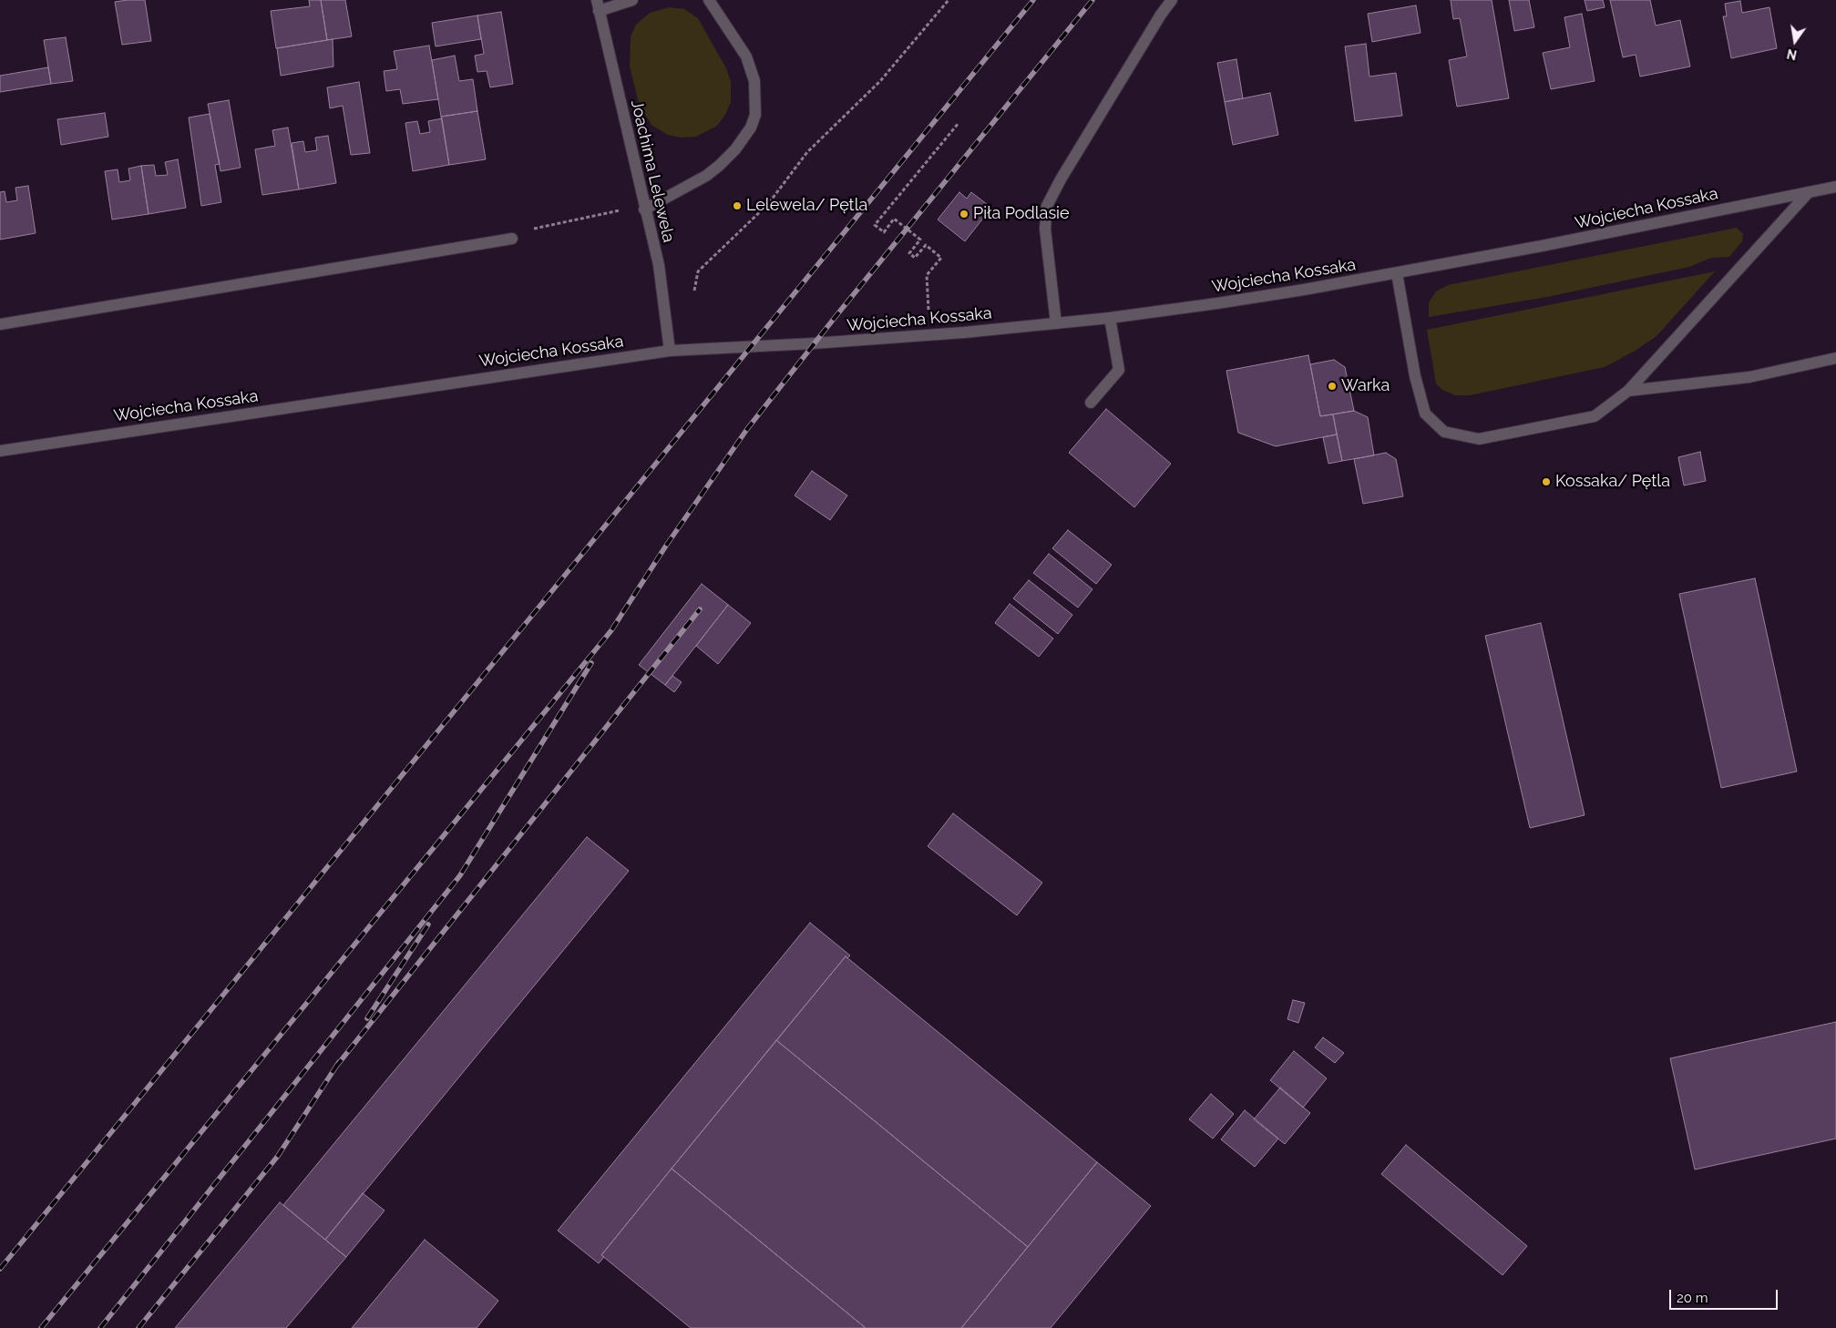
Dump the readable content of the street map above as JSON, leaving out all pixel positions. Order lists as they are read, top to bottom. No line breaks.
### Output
{"streets":{"street":["Joachima Lelewela","Wojciecha Kossaka"]},"crossings":[["Joachima Lelewela","Wojciecha Kossaka"]],"places":["Lelewela/ Pętla","Piła Podlasie","Warka","Kossaka/ Pętla"],"scale_bar":"20 m","north":"bottom"}
